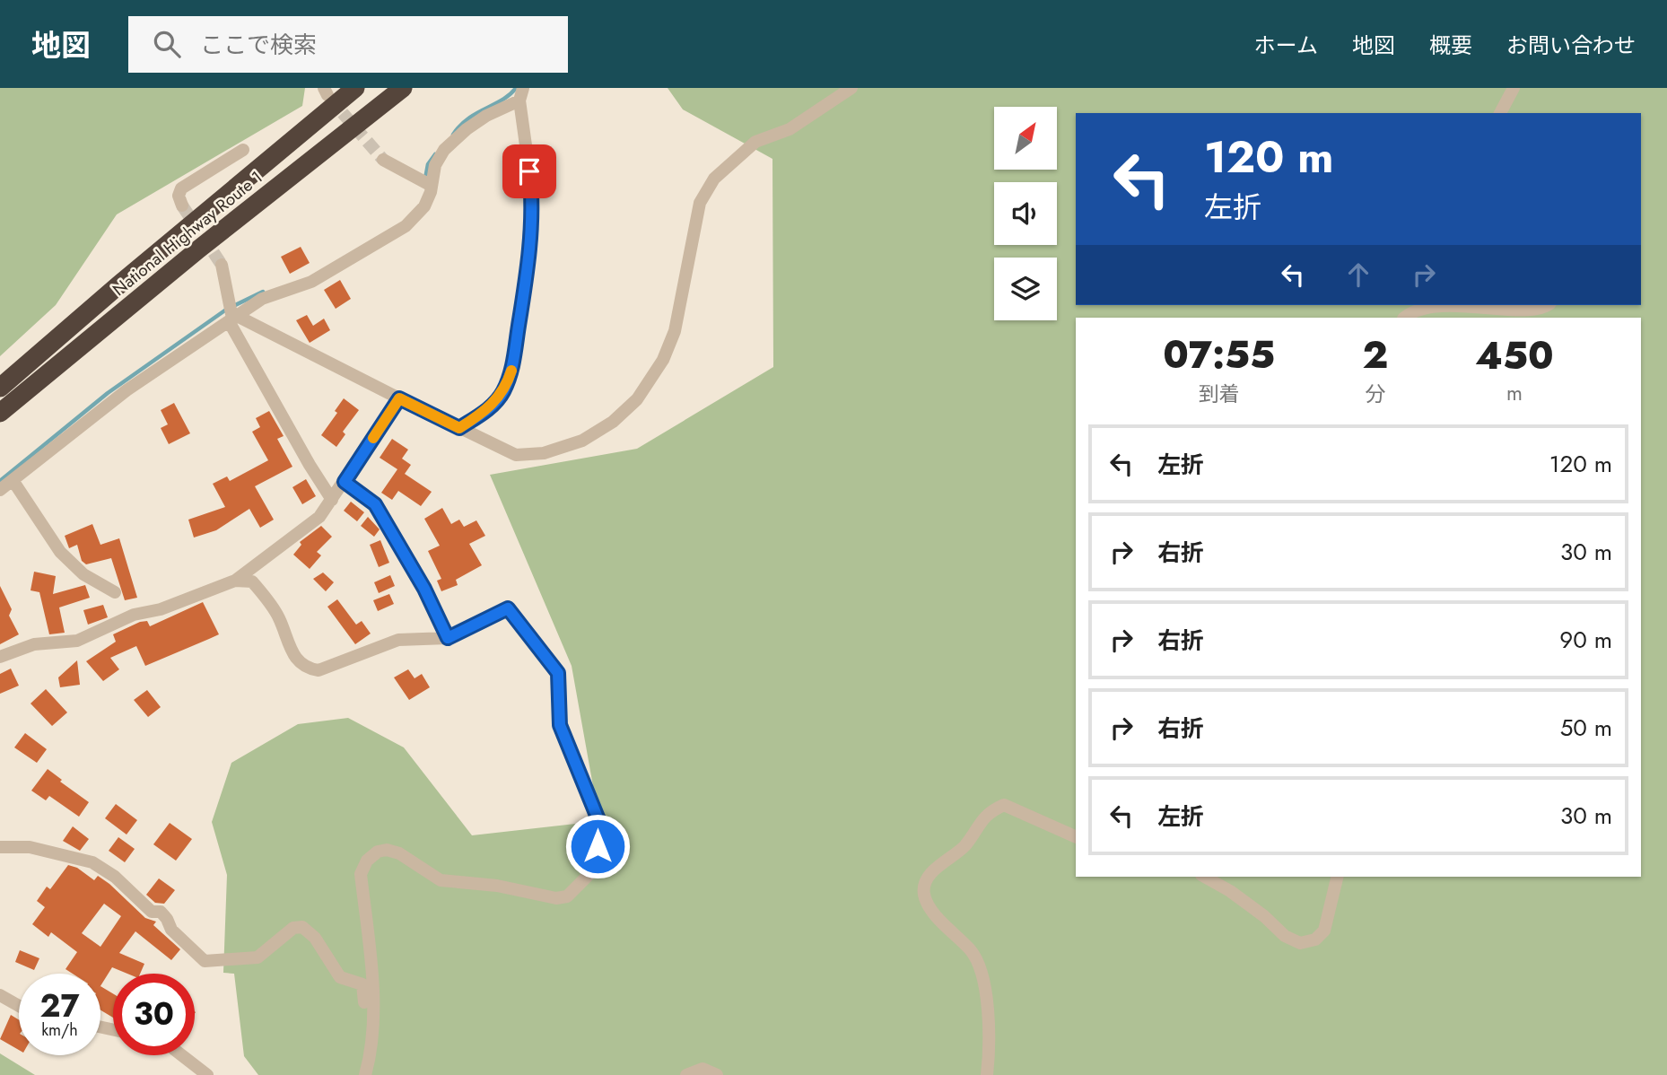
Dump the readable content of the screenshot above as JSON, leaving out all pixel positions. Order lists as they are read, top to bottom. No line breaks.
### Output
{"streets":{"highway":["National Highway Route 1"]},"north":"top right","page":{"header":"地図","search":"ここで検索","nav":["ホーム","地図","概要","お問い合わせ"],"turn":["120 m","左折"],"eta":["07:55","到着","2","分","450","m"],"list":[{"name":"左折","value":"120 m"},{"name":"右折","value":"30 m"},{"name":"右折","value":"90 m"},{"name":"右折","value":"50 m"},{"name":"左折","value":"30 m"}],"speed":"27 km/h","limit":"30"}}
